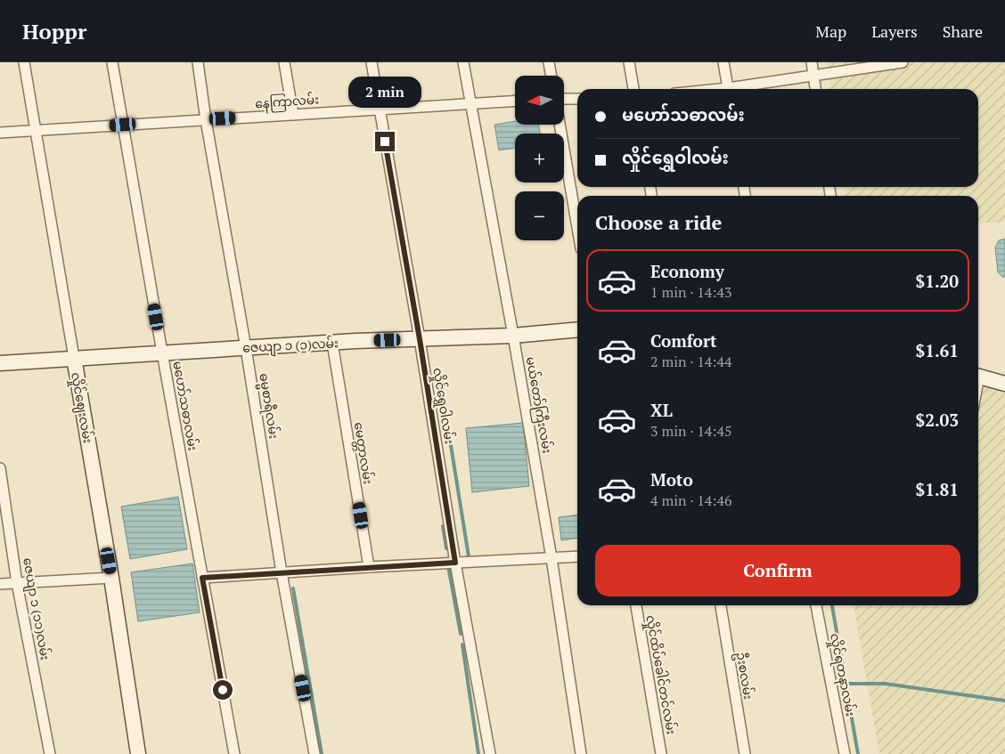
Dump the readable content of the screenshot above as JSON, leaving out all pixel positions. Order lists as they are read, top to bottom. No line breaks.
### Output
{"streets":{"street":["နေကြာလမ်း","ဇေယျာ ၁ (၁)လမ်း","မယ်တော်ကြီးလမ်း","မဟော်သဓာလမ်း","ဓမ္မစာရီလမ်း","လှိုင်ရွှေဝါလမ်း","လှိုင်ဈေးလမ်း","မေတ္တာလမ်း","ဇေယျာ ၁ (၁၁)လမ်း","လှိုင်ထိပ်ခေါင်တင်လမ်း","လှိုင်ရတနာလမ်း","ဦးစလမ်း"]},"crossings":[["နေကြာလမ်း","မယ်တော်ကြီးလမ်း"],["နေကြာလမ်း","မဟော်သဓာလမ်း"],["နေကြာလမ်း","ဓမ္မစာရီလမ်း"],["နေကြာလမ်း","လှိုင်ရွှေဝါလမ်း"],["နေကြာလမ်း","လှိုင်ဈေးလမ်း"],["ဇေယျာ ၁ (၁)လမ်း","မယ်တော်ကြီးလမ်း"],["ဇေယျာ ၁ (၁)လမ်း","မဟော်သဓာလမ်း"],["ဇေယျာ ၁ (၁)လမ်း","ဓမ္မစာရီလမ်း"],["ဇေယျာ ၁ (၁)လမ်း","လှိုင်ရွှေဝါလမ်း"],["ဇေယျာ ၁ (၁)လမ်း","လှိုင်ဈေးလမ်း"],["ဇေယျာ ၁ (၁)လမ်း","မေတ္တာလမ်း"]],"north":"left","page":{"header":"Hoppr","nav":["Map","Layers","Share"],"map_buttons":["+","−"],"bubble":"2 min","banner":["မဟော်သဓာလမ်း","လှိုင်ရွှေဝါလမ်း"],"heading":"Choose a ride","list":[{"name":"Economy","note":"1 min · 14:43","value":"$1.20"},{"name":"Comfort","note":"2 min · 14:44","value":"$1.61"},{"name":"XL","note":"3 min · 14:45","value":"$2.03"},{"name":"Moto","note":"4 min · 14:46","value":"$1.81"}],"buttons":"Confirm"}}
